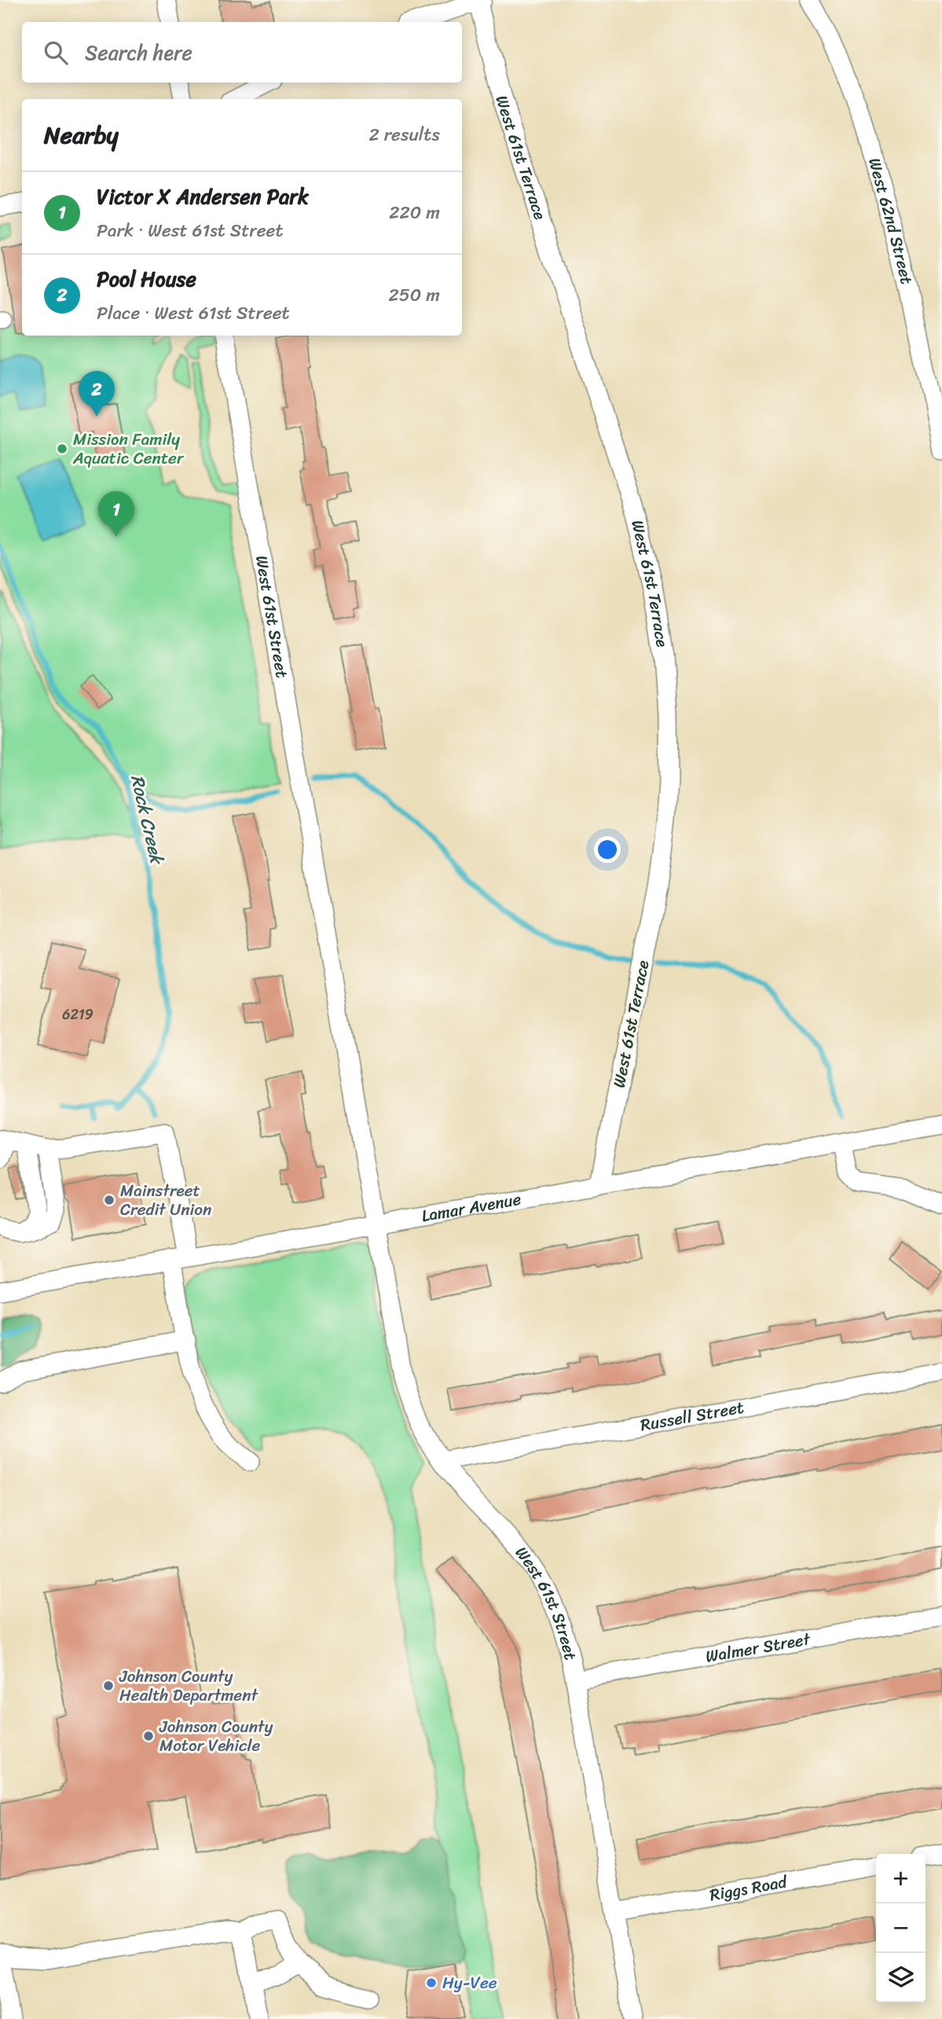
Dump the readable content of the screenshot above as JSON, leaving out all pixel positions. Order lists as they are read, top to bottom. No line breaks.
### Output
{"streets":{"street":["West 61st Terrace","West 62nd Street","West 61st Street","Lamar Avenue","Russell Street","Walmer Street","Riggs Road"]},"crossings":[["West 61st Terrace","Lamar Avenue"],["West 61st Street","Lamar Avenue"],["West 61st Street","Russell Street"],["West 61st Street","Walmer Street"],["West 61st Street","Riggs Road"]],"water":["Rock Creek"],"places":["Mission Family Aquatic Center","Mainstreet Credit Union","Johnson County Health Department","Johnson County Motor Vehicle","Hy-Vee"],"house_numbers":["6219"],"page":{"search":"Search here","heading":["Nearby","2 results"],"list":[{"mark":"1","name":"Victor X Andersen Park","note":"Park · West 61st Street","value":"220 m"},{"mark":"2","name":"Pool House","note":"Place · West 61st Street","value":"250 m"}],"pins":["2","1"],"map_buttons":["+","−"]}}
